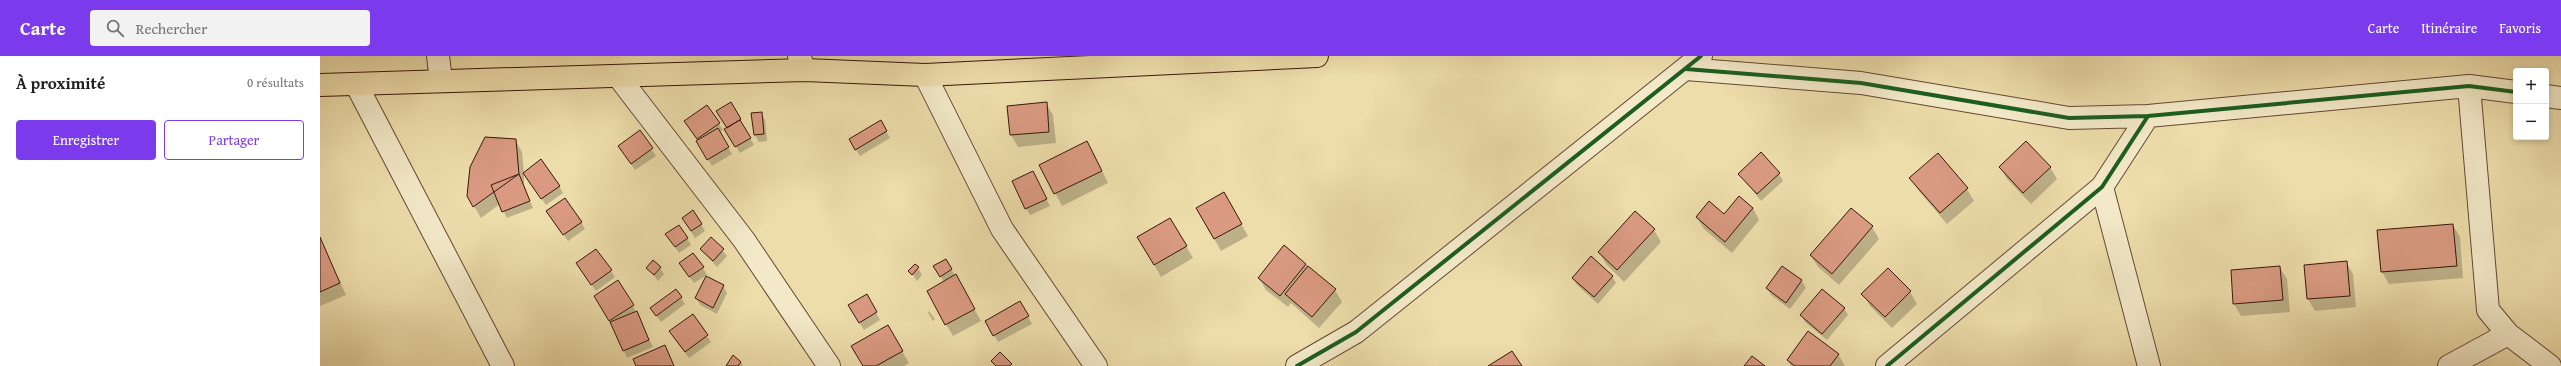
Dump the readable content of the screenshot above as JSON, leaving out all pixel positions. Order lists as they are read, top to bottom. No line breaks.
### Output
{"page":{"header":"Carte","search":"Rechercher","nav":["Carte","Itinéraire","Favoris"],"heading":["À proximité","0 résultats"],"map_buttons":["+","−"],"buttons":["Enregistrer","Partager"]}}
